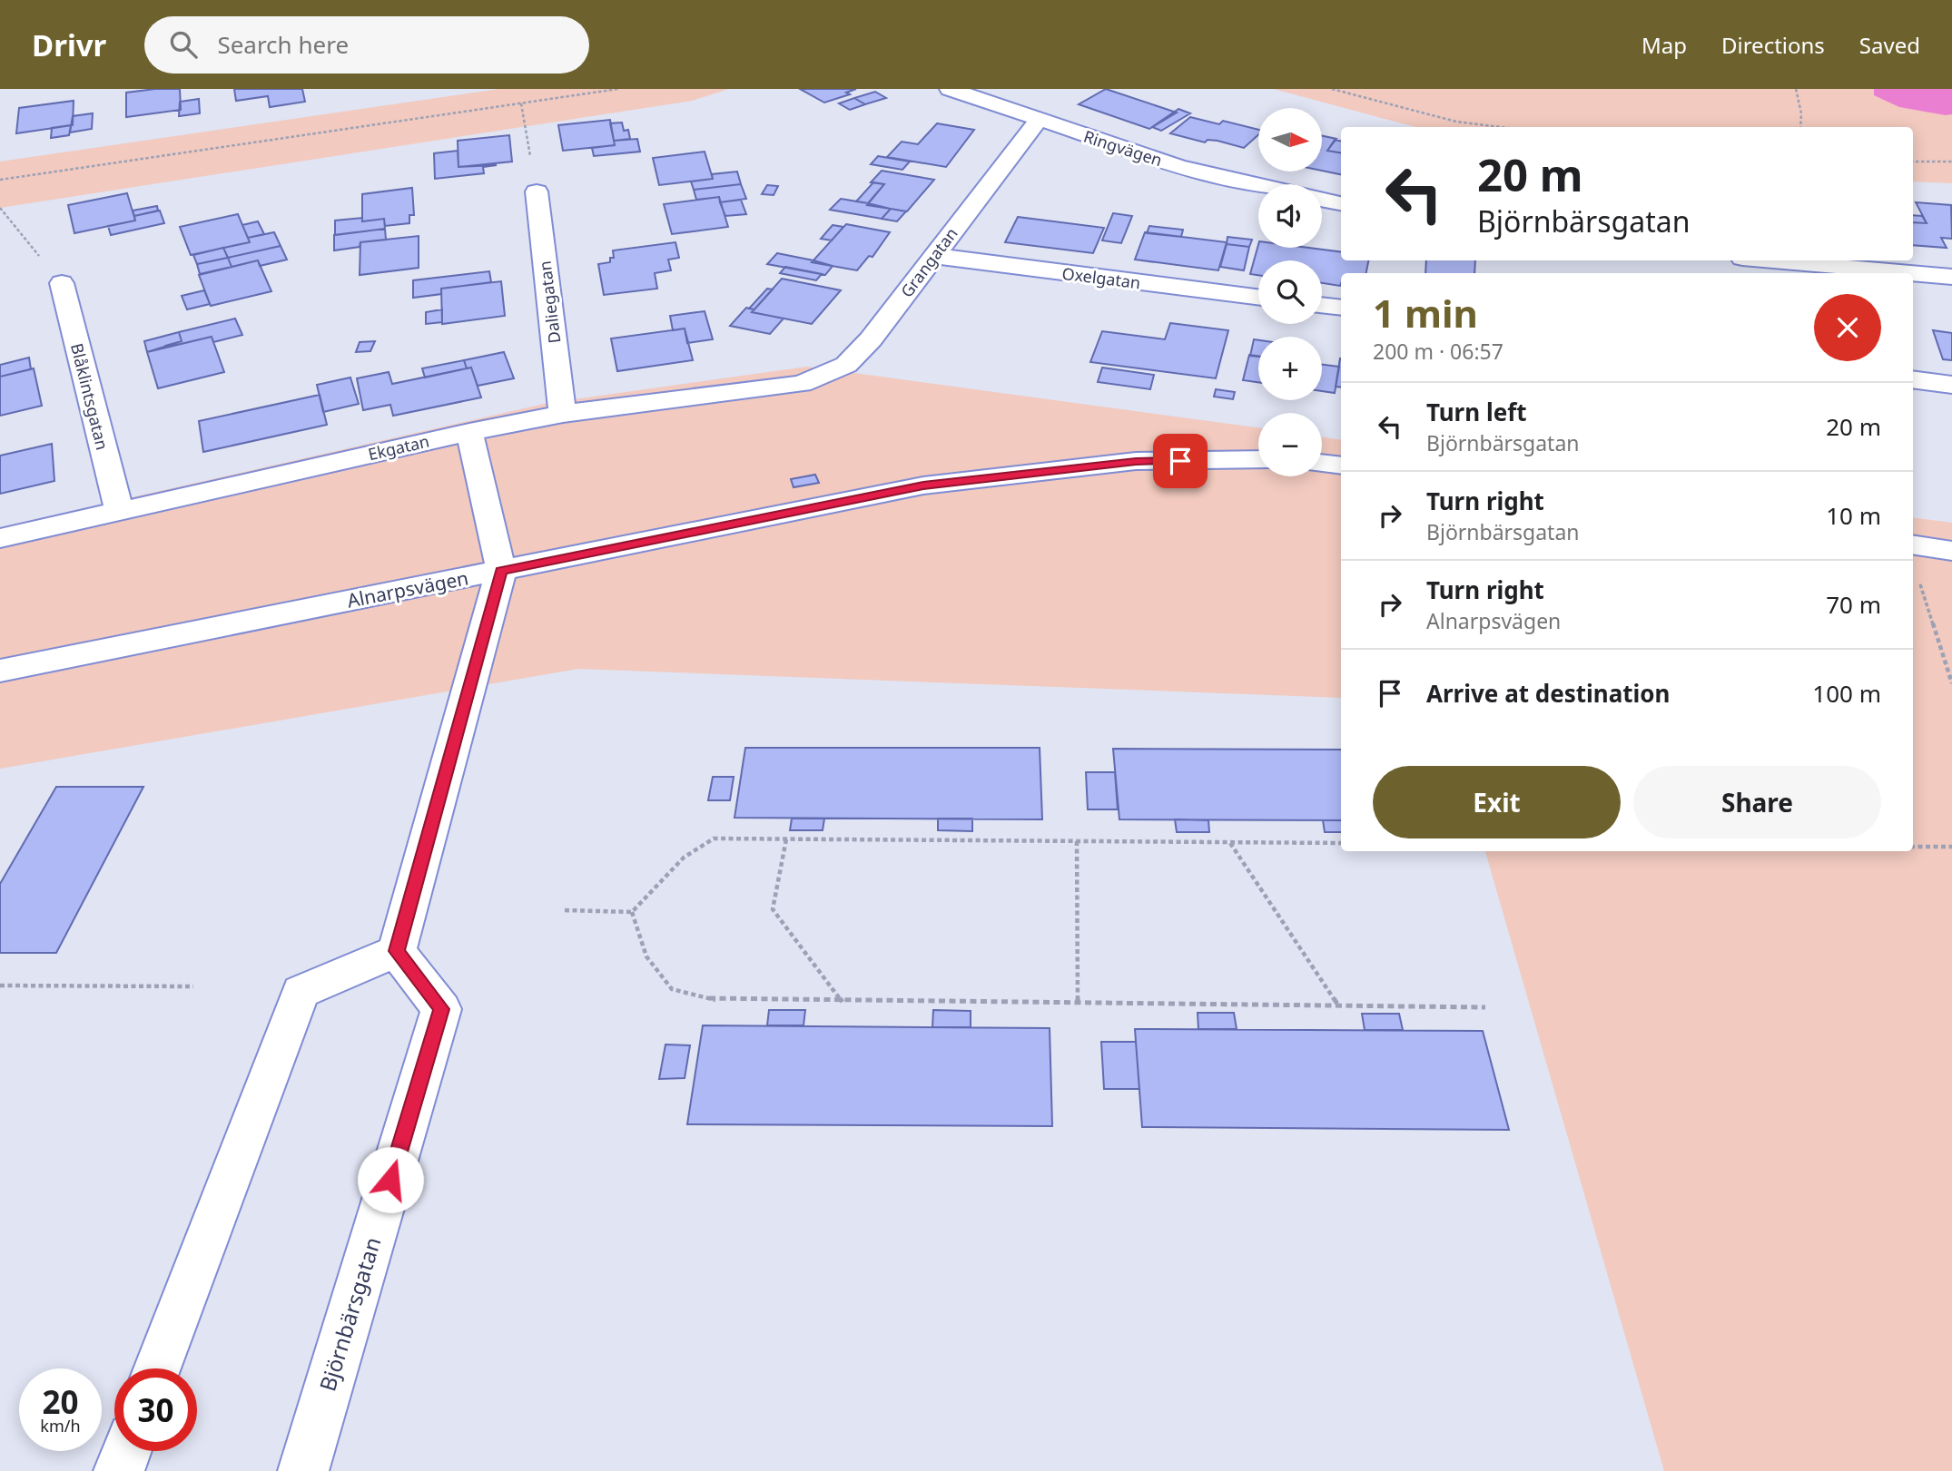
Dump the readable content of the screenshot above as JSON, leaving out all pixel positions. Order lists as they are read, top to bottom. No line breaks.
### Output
{"streets":{"street":["Ringvägen","Grangatan","Oxelgatan","Daliegatan","Blåklintsgatan","Ekgatan","Alnarpsvägen","Björnbärsgatan"]},"crossings":[["Ringvägen","Grangatan"],["Grangatan","Oxelgatan"],["Grangatan","Ekgatan"],["Daliegatan","Ekgatan"],["Blåklintsgatan","Ekgatan"]],"north":"right","page":{"header":"Drivr","search":"Search here","nav":["Map","Directions","Saved"],"map_buttons":["+","−"],"turn":["20 m","Björnbärsgatan"],"heading":["1 min","200 m · 06:57"],"list":[{"name":"Turn left","note":"Björnbärsgatan","value":"20 m"},{"name":"Turn right","note":"Björnbärsgatan","value":"10 m"},{"name":"Turn right","note":"Alnarpsvägen","value":"70 m"},{"name":"Arrive at destination","value":"100 m"}],"buttons":["Exit","Share"],"speed":"20 km/h","limit":"30"}}
